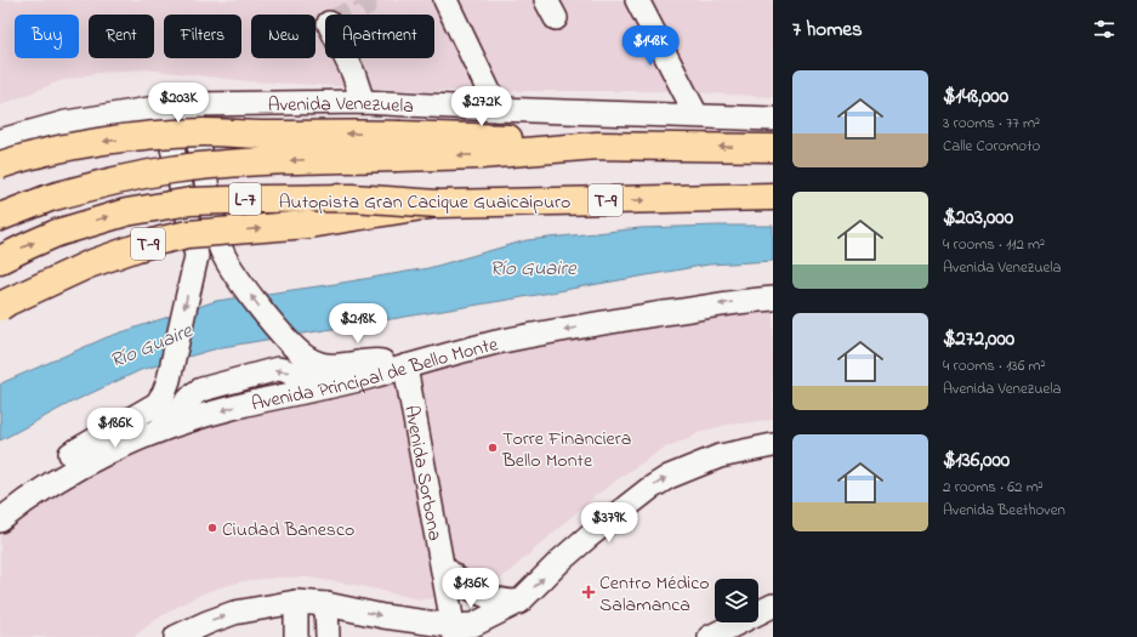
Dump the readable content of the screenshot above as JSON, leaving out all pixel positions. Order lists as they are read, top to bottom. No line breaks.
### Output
{"streets":{"highway":["L-7","Autopista Gran Cacique Guaicaipuro","T-9"],"street":["Avenida Venezuela","Avenida Principal de Bello Monte","Avenida Sorbona"]},"crossings":[["Autopista Gran Cacique Guaicaipuro","T-9"],["Avenida Principal de Bello Monte","Avenida Sorbona"]],"water":["Río Guaire"],"places":{"other":["Torre Financiera Bello Monte","Ciudad Banesco"],"health":["Centro Médico Salamanca"]},"page":{"heading":"7 homes","chip":["Buy","Rent","Filters","New","Apartment"],"price":["$148K","$203K","$272K","$218K","$186K","$379K","$136K"],"list":[{"name":"$148,000","note":"3 rooms · 77 m² · Calle Coromoto"},{"name":"$203,000","note":"4 rooms · 112 m² · Avenida Venezuela"},{"name":"$272,000","note":"4 rooms · 136 m² · Avenida Venezuela"},{"name":"$136,000","note":"2 rooms · 62 m² · Avenida Beethoven"}]}}
